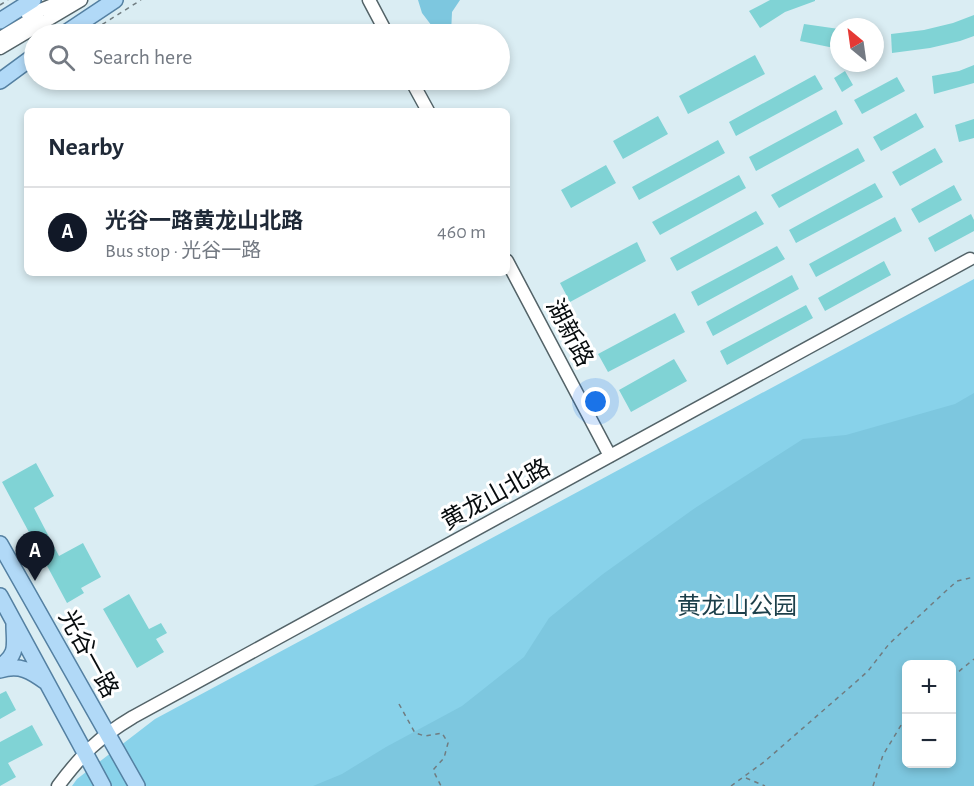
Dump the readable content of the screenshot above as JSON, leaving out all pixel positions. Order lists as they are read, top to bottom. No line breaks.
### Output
{"streets":{"main road":["光谷一路"],"street":["湖新路","黄龙山北路"]},"crossings":[["湖新路","黄龙山北路"],["黄龙山北路","光谷一路"]],"parks":["黄龙山公园"],"north":"top left","page":{"search":"Search here","heading":"Nearby","list":[{"mark":"A","name":"光谷一路黄龙山北路","note":"Bus stop · 光谷一路","value":"460 m"}],"pins":"A","map_buttons":["+","−"]}}
